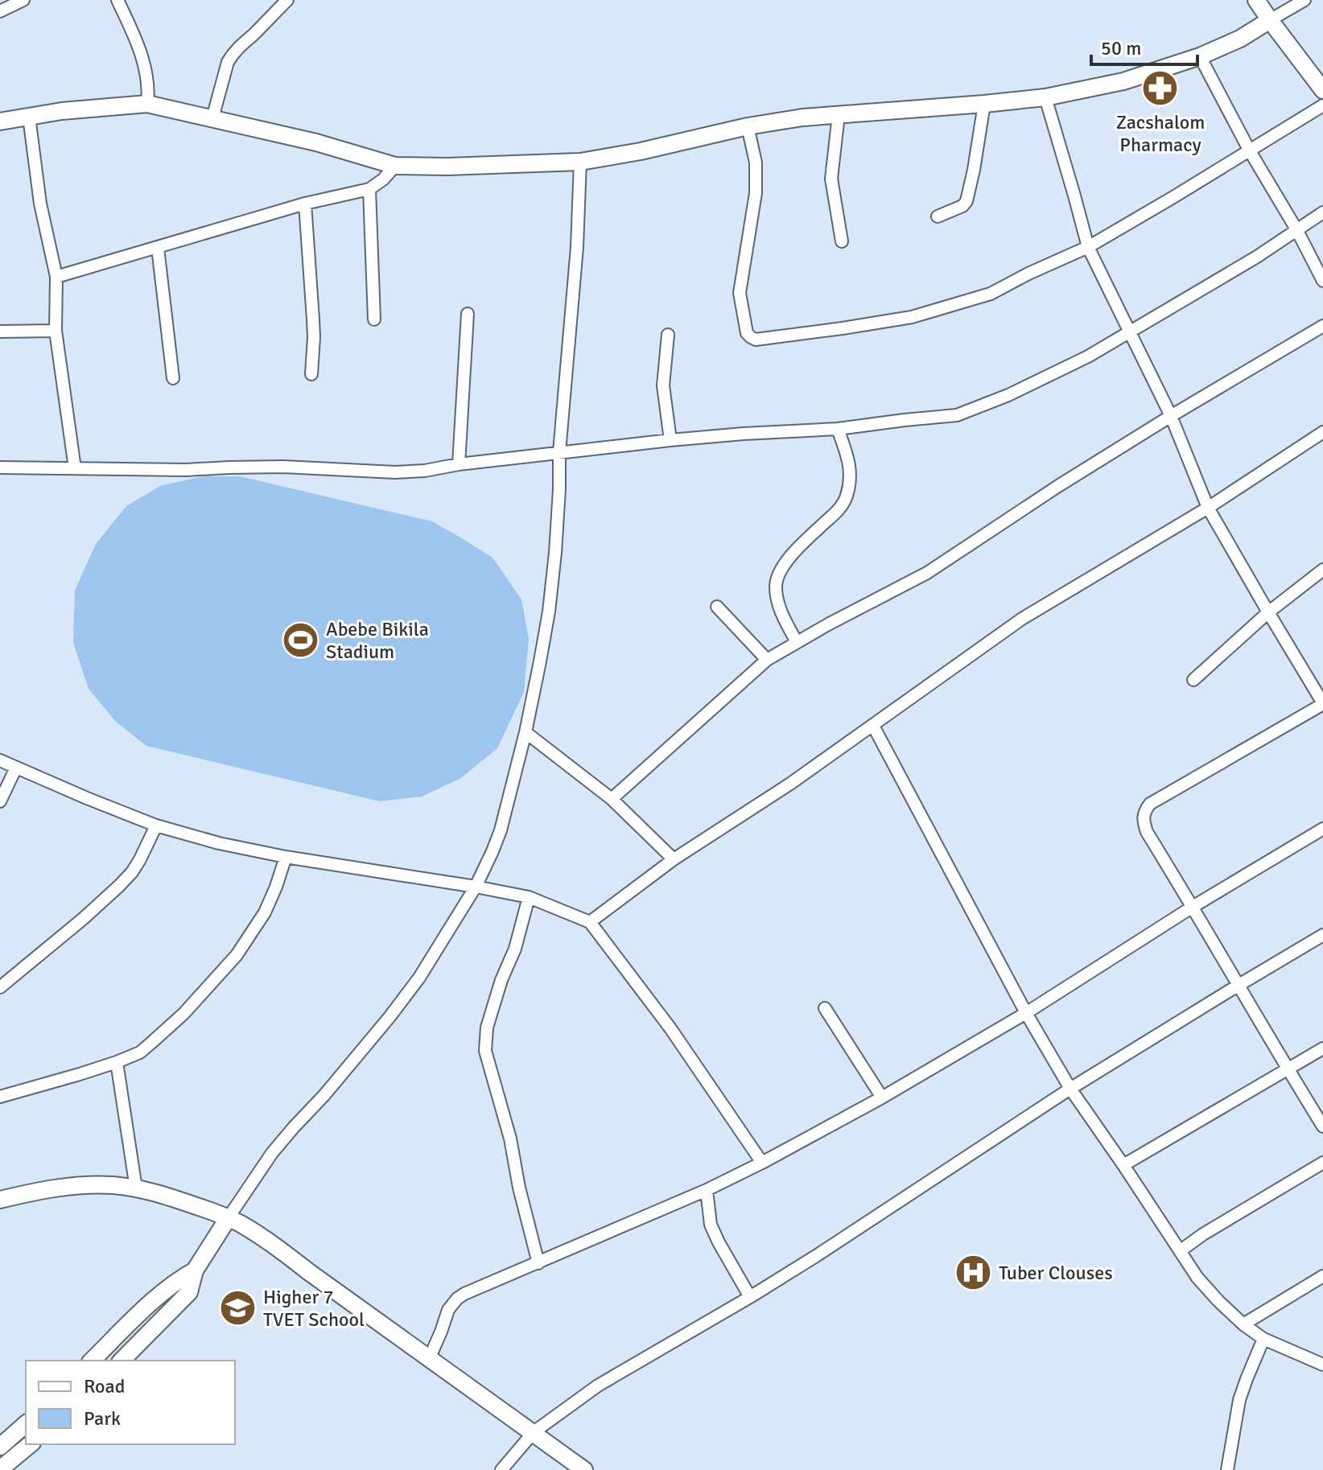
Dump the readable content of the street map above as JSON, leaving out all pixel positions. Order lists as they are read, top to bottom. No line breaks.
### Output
{"places":{"pharmacy":["Zacshalom Pharmacy"],"sports":["Abebe Bikila Stadium"],"hospital":["Tuber Clouses"],"school or university":["Higher 7 TVET School"]},"legend":["Road","Park"],"scale_bar":"50 m"}
